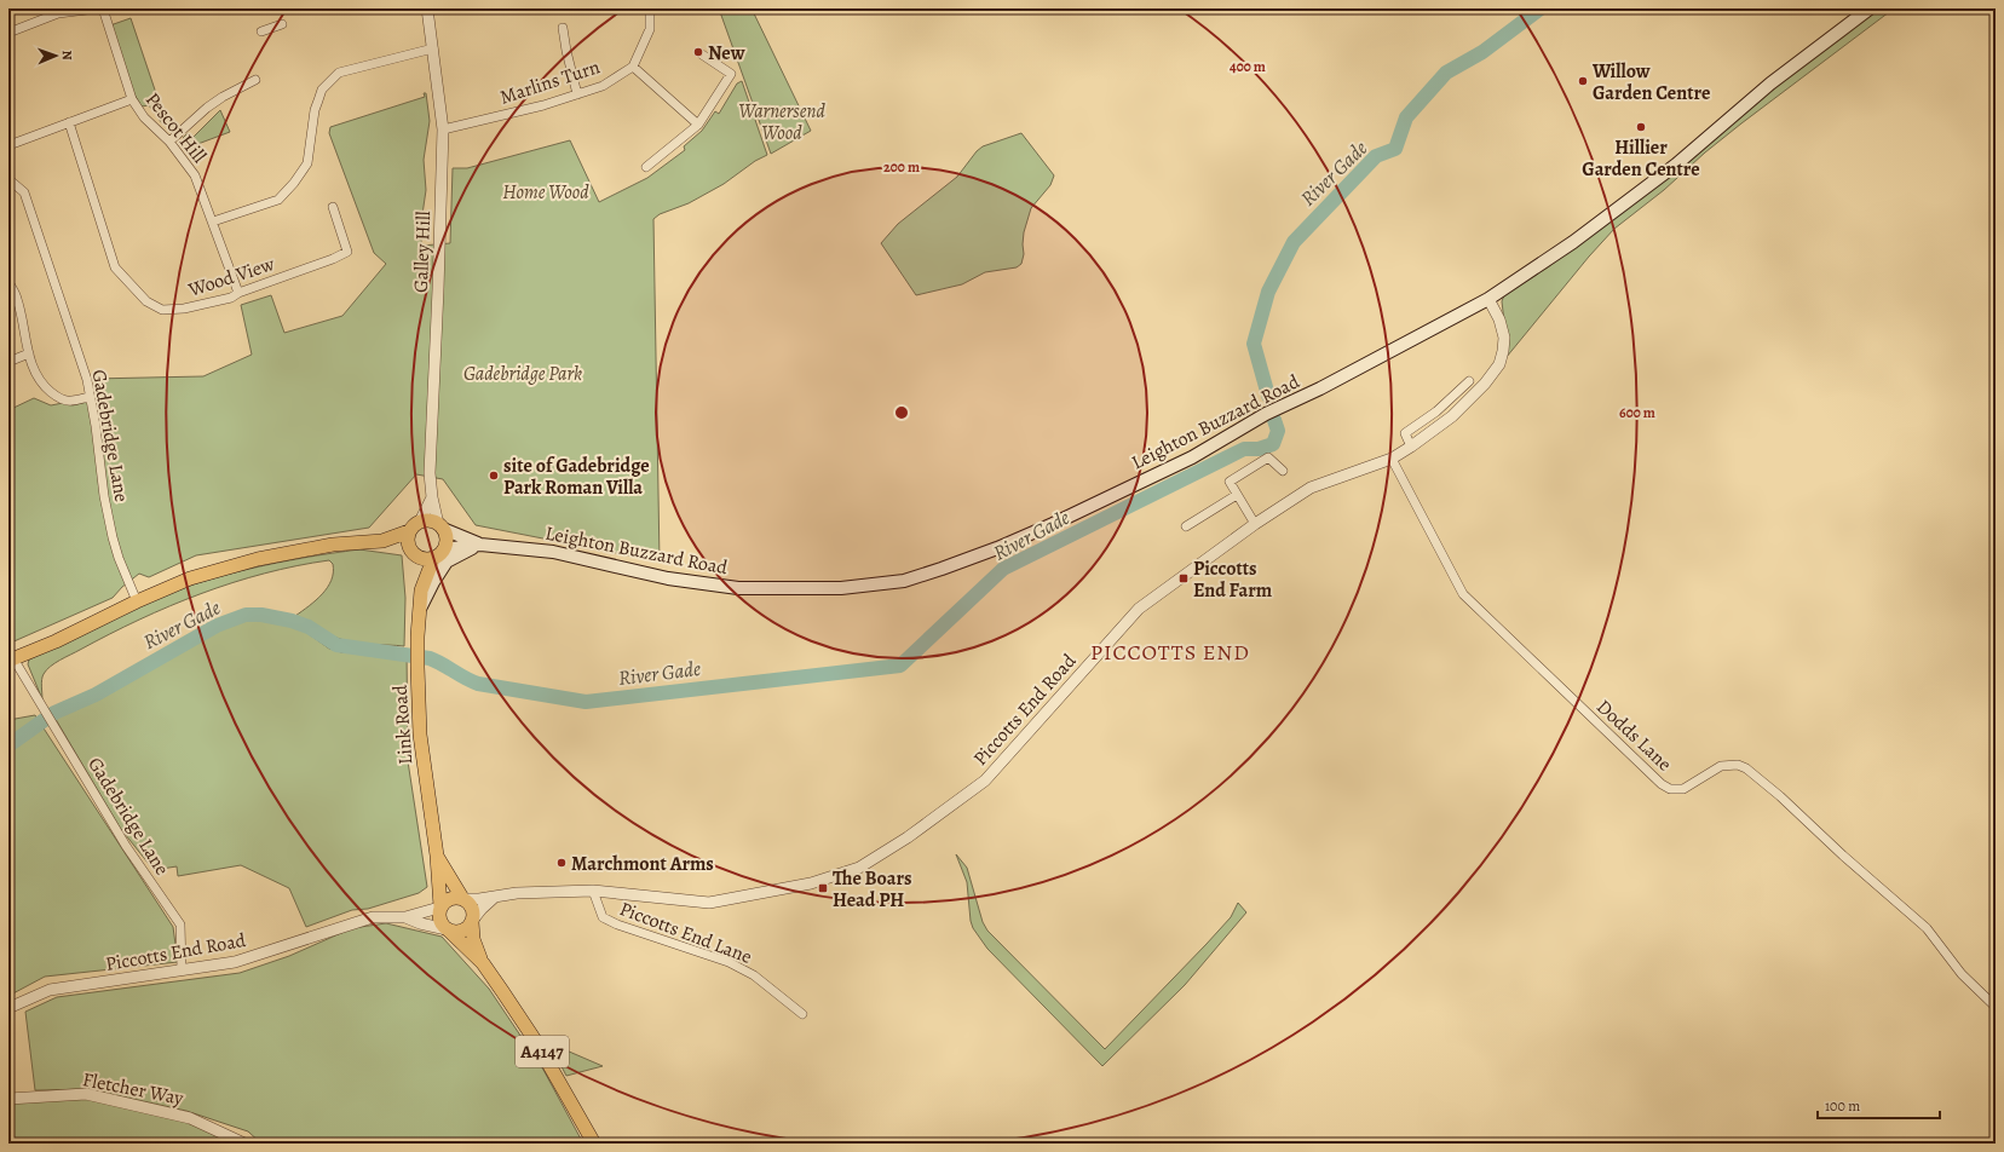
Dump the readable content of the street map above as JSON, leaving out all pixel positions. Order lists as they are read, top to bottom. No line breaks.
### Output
{"streets":{"main road":["Leighton Buzzard Road","Link Road","A4147"],"street":["Marlins Turn","Pescot Hill","Galley Hill","Wood View","Gadebridge Lane","Piccotts End Road","Dodds Lane","Piccotts End Lane","Fletcher Way"]},"crossings":[["Marlins Turn","Galley Hill"],["Pescot Hill","Wood View"],["Galley Hill","Leighton Buzzard Road"],["Galley Hill","Link Road"],["Leighton Buzzard Road","Piccotts End Road"],["Leighton Buzzard Road","Link Road"],["Gadebridge Lane","Piccotts End Road"],["Piccotts End Road","Link Road"],["Piccotts End Road","Dodds Lane"],["Piccotts End Road","Piccotts End Lane"]],"districts":["PICCOTTS END"],"water":["River Gade"],"parks":["Warnersend Wood","Home Wood","Gadebridge Park"],"places":{"other":["New","Willow Garden Centre","Hillier Garden Centre","site of Gadebridge Park Roman Villa","Marchmont Arms"],"transit":["Piccotts End Farm","The Boars Head PH"]},"scale_bar":"100 m","north":"right","rings":["400 m","200 m","600 m"]}
